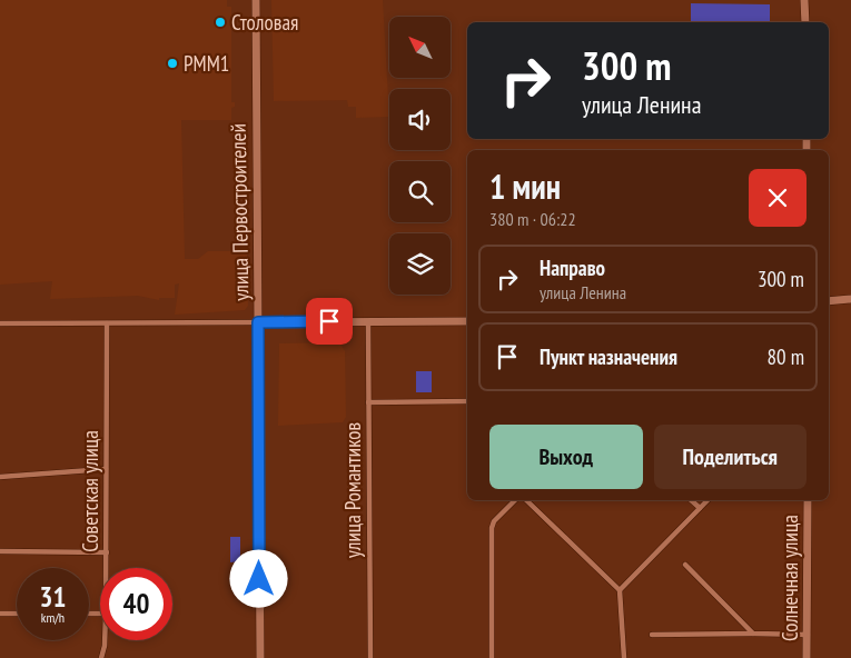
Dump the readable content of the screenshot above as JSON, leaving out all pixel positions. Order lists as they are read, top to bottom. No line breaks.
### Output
{"streets":{"street":["улица Первостроителей","улица Романтиков","Советская улица","Солнечная улица"]},"places":["Столовая","РММ1"],"north":"top left","page":{"turn":["300 m","улица Ленина"],"heading":["1 мин","380 m · 06:22"],"list":[{"name":"Направо","note":"улица Ленина","value":"300 m"},{"name":"Пункт назначения","value":"80 m"}],"buttons":["Выход","Поделиться"],"speed":"31 km/h","limit":"40"}}
